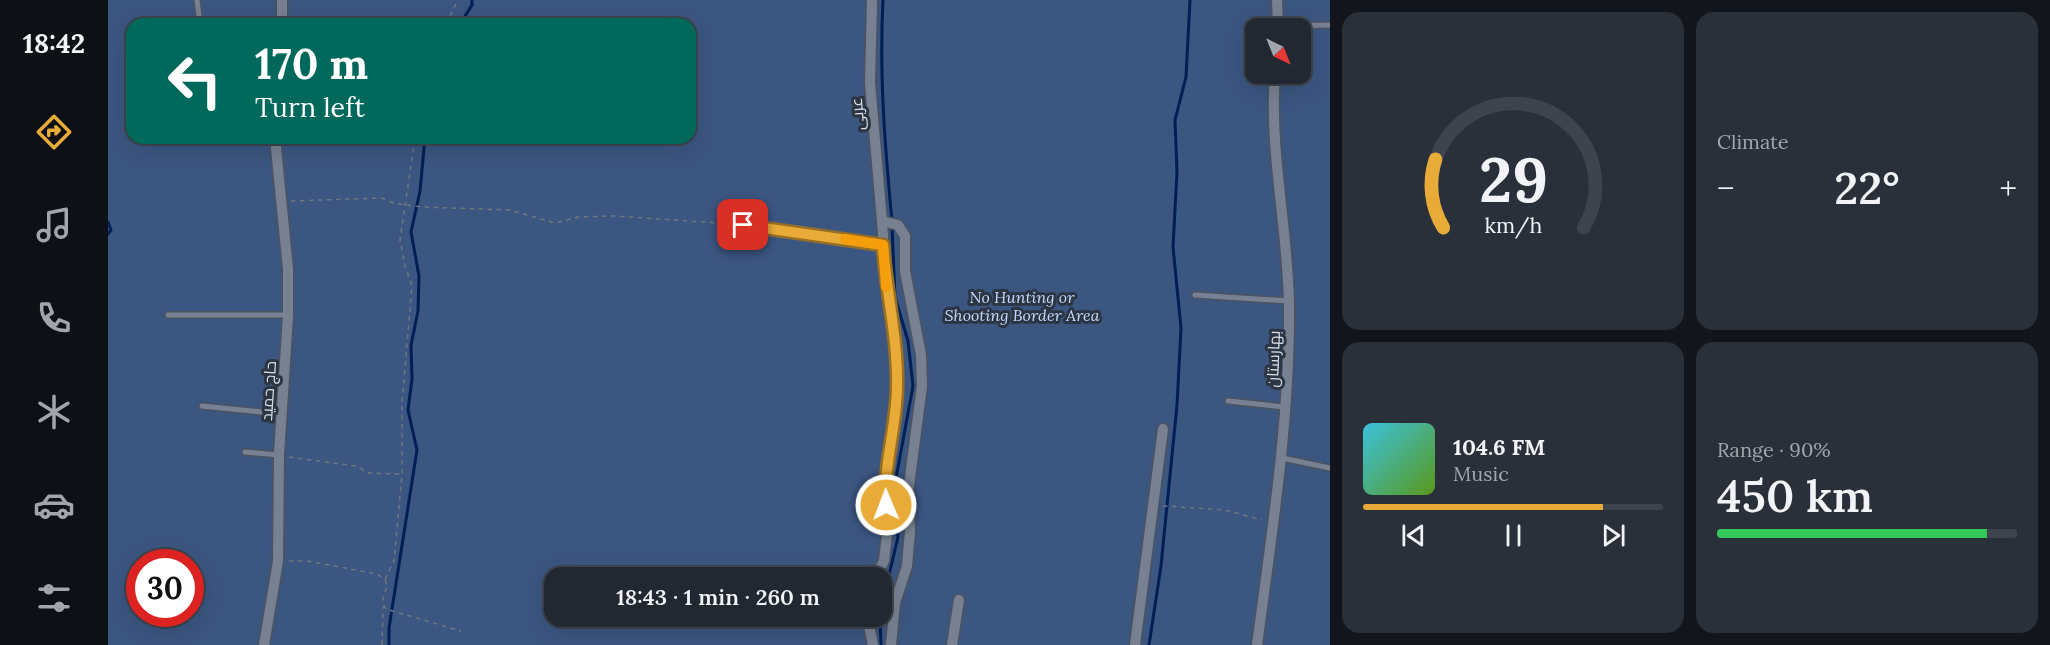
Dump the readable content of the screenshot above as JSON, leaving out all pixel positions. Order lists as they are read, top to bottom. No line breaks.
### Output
{"streets":{"street":["عربی","بهارستان","حاج حمید"]},"parks":["No Hunting or Shooting Border Area"],"north":"bottom right","page":{"tabs":"18:42","tile":["Climate",["Range · 90%","450 km"]],"turn":["170 m","Turn left"],"heat":["−","22°","+"],"song":["104.6 FM","Music"],"limit":"30","trip":"18:43 · 1 min · 260 m","gauge":["29","km/h"]}}
